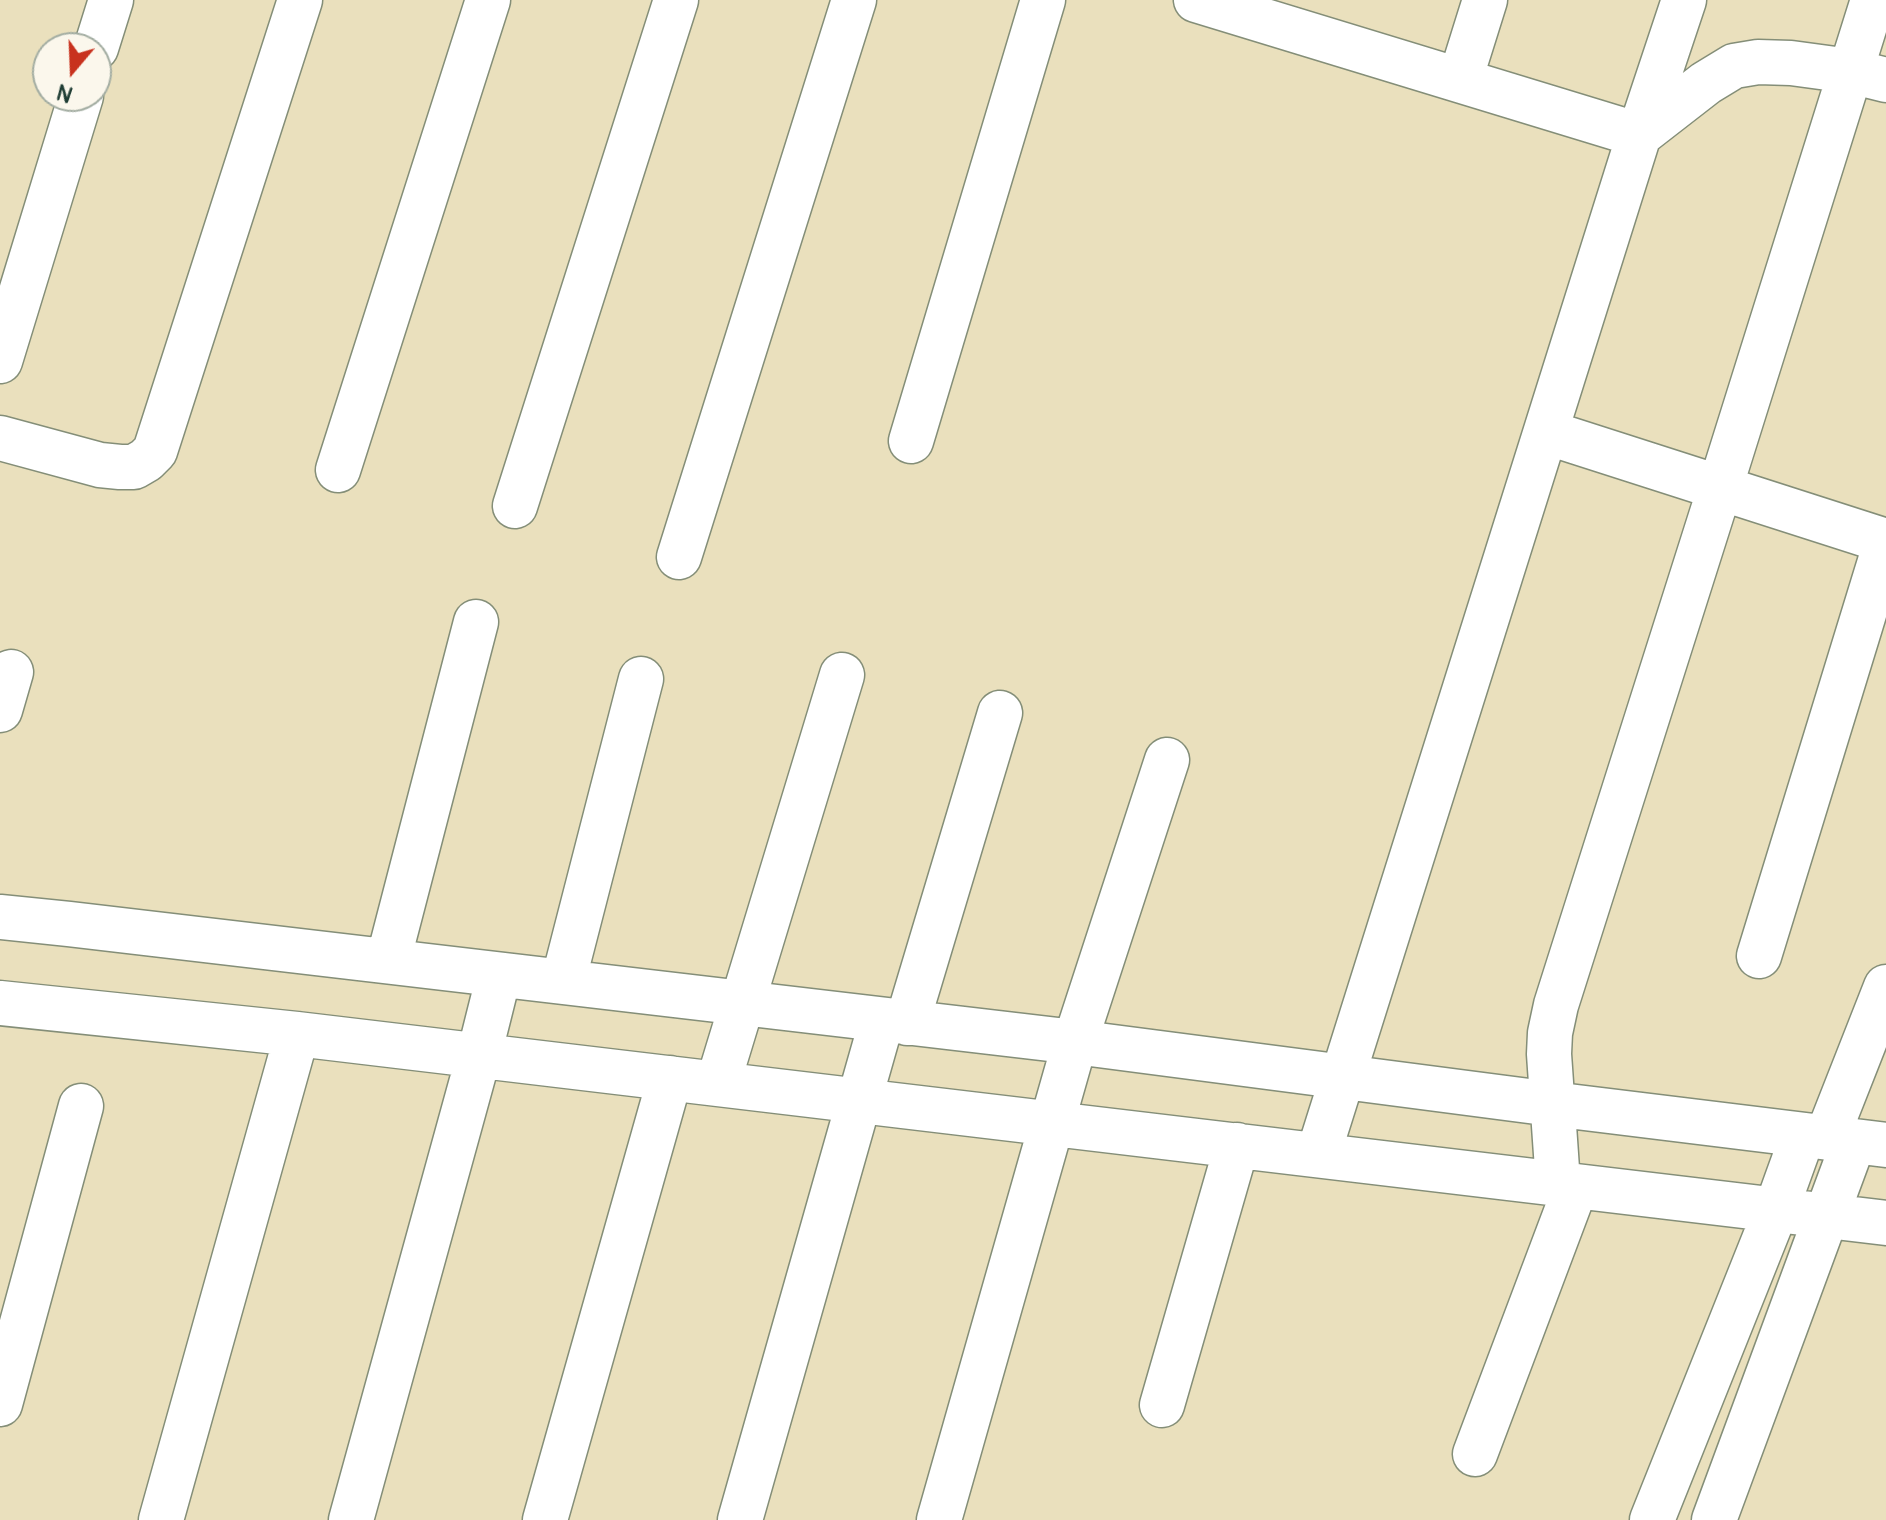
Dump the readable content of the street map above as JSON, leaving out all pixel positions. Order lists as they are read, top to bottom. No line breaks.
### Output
{"north":"bottom"}
